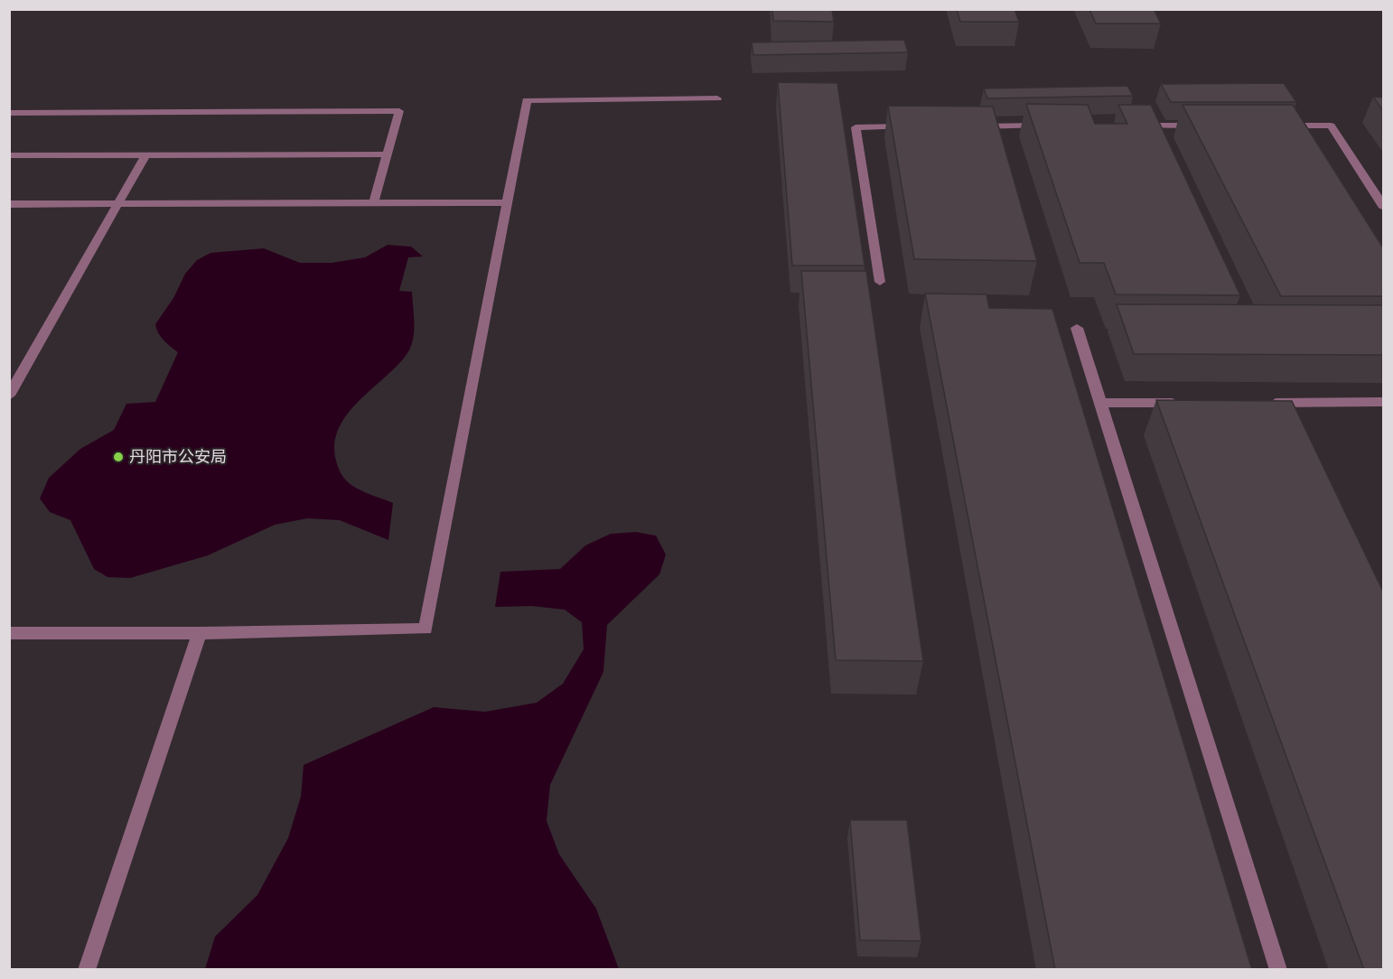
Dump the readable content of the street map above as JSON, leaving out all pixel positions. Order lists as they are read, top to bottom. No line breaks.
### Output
{"places":["丹阳市公安局"]}
